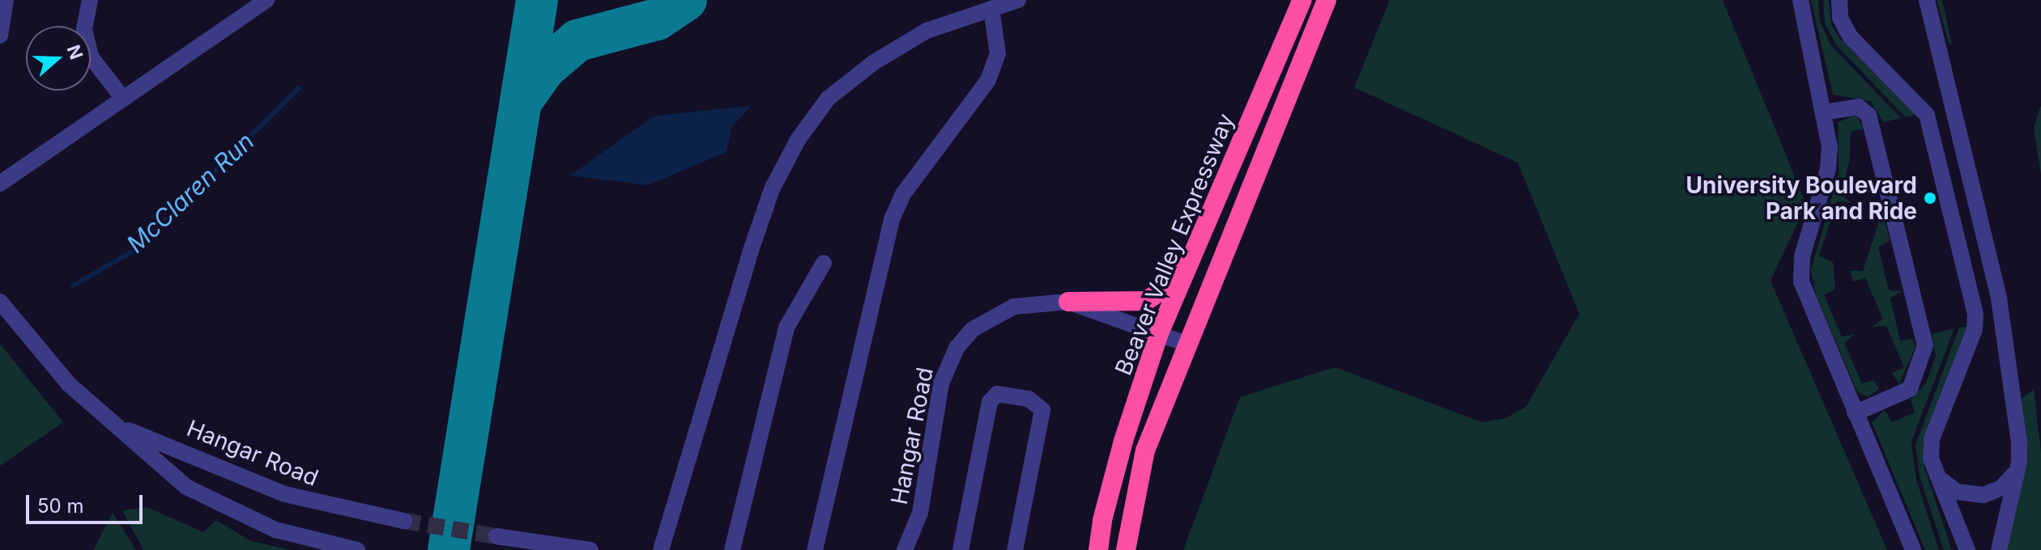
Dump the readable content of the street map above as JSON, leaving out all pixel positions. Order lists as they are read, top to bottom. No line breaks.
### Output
{"streets":{"highway":["Beaver Valley Expressway"],"street":["Hangar Road"]},"crossings":[["Beaver Valley Expressway","Hangar Road"]],"water":["McClaren Run"],"places":["University Boulevard Park and Ride"],"scale_bar":"50 m","north":"right"}
